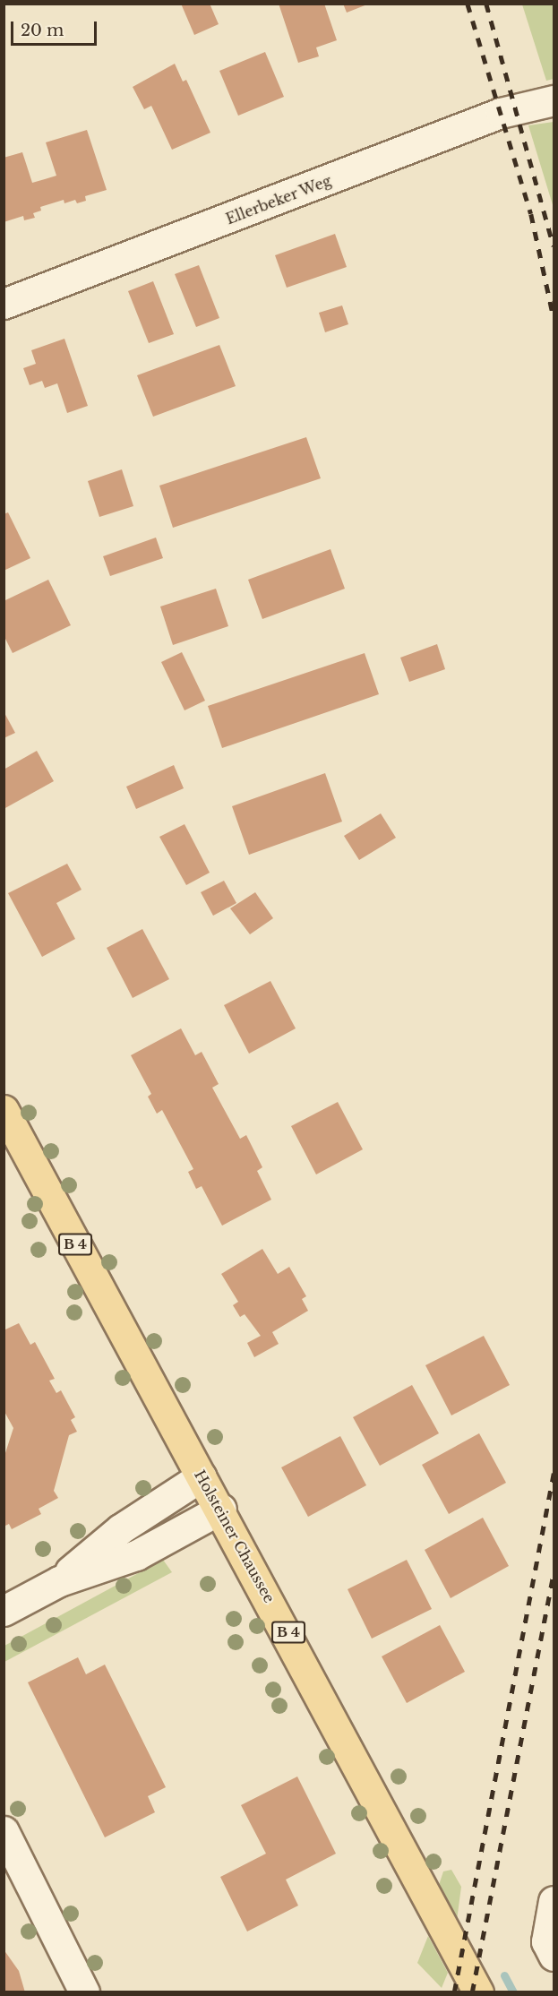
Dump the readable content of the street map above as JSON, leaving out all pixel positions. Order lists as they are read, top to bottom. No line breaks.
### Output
{"streets":{"main road":["B 4","Holsteiner Chaussee"],"street":["Ellerbeker Weg"]},"scale_bar":"20 m"}
